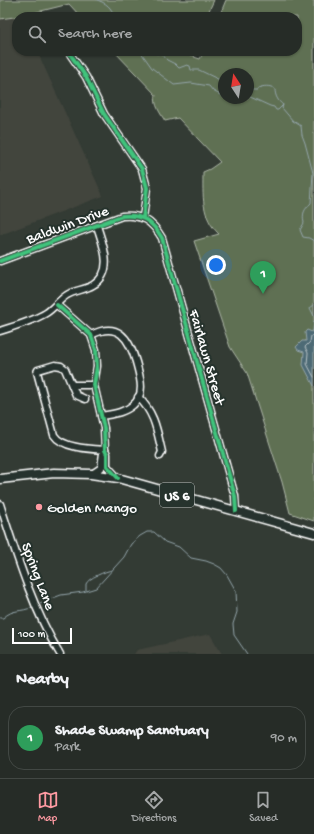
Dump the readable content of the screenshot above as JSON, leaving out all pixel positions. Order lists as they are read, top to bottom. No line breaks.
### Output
{"streets":{"highway":["US 6"],"street":["Baldwin Drive","Fairlawn Street","Spring Lane"]},"crossings":[["Baldwin Drive","Fairlawn Street"],["Fairlawn Street","US 6"]],"places":["Golden Mango"],"scale_bar":"100 m","north":"top","page":{"search":"Search here","pins":"1","scale":"100 m","heading":"Nearby","list":[{"mark":"1","name":"Shade Swamp Sanctuary","note":"Park","value":"90 m"}],"nav":["Map","Directions","Saved"]}}
